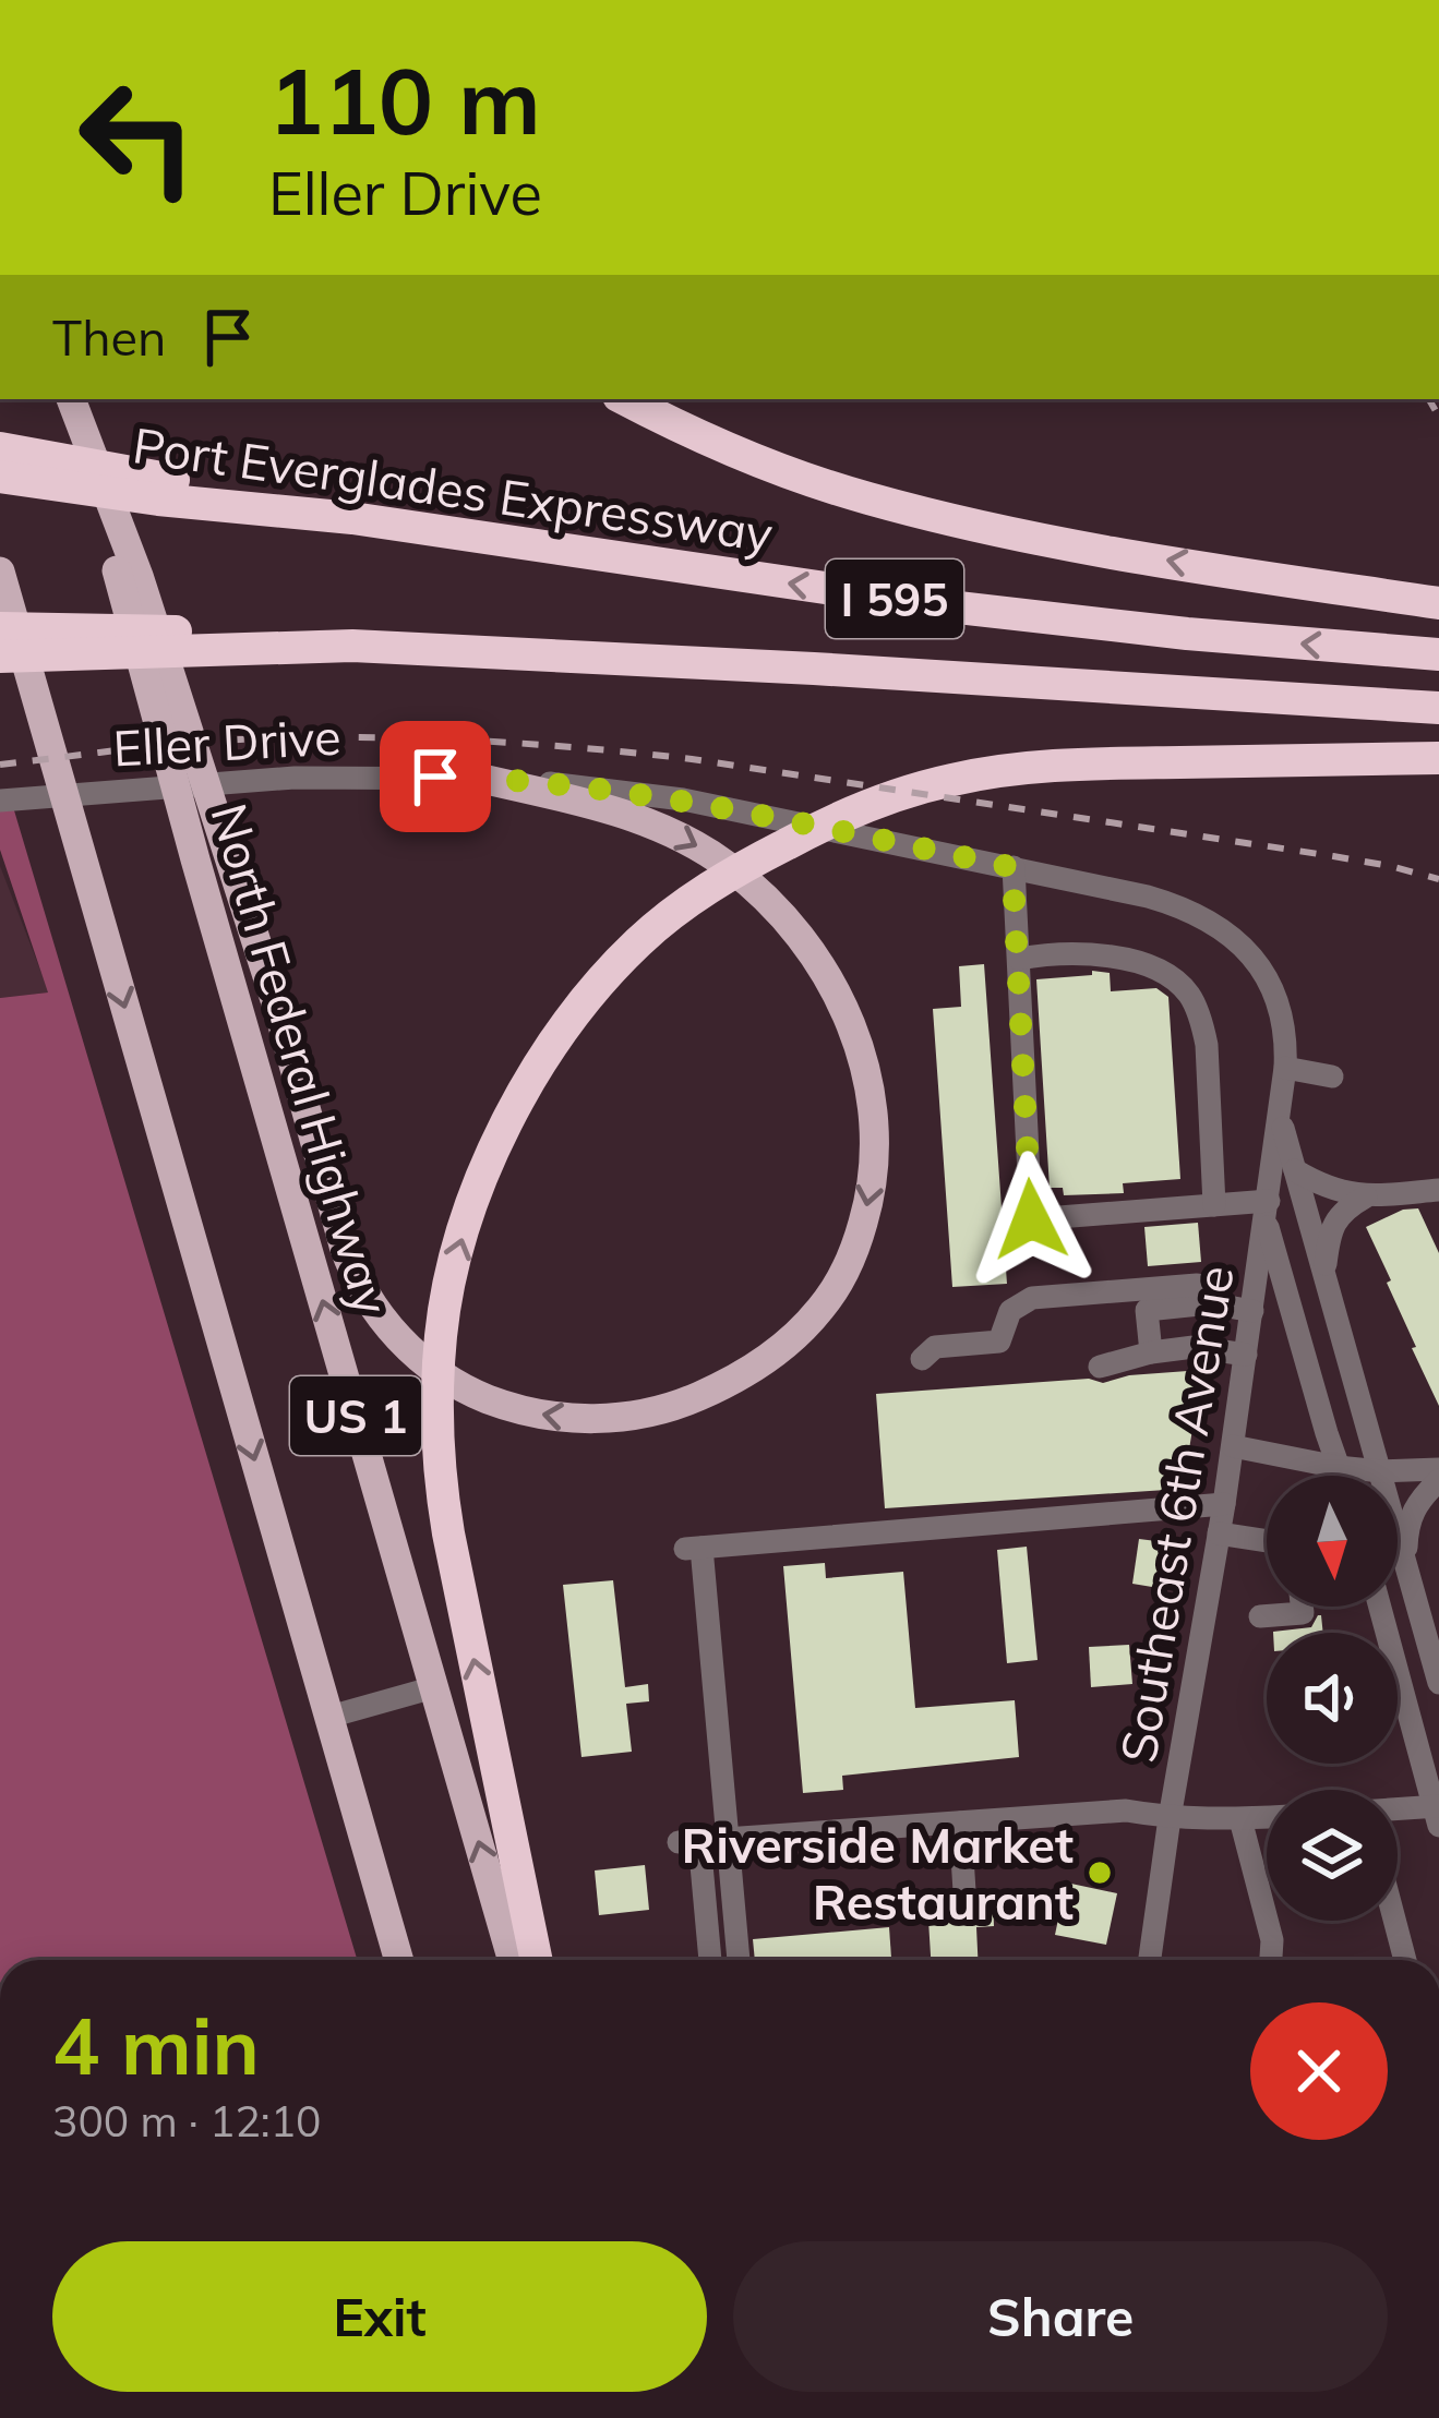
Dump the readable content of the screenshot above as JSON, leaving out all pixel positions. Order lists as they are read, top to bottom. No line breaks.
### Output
{"streets":{"highway":["Port Everglades Expressway","I 595"],"main road":["North Federal Highway","US 1"],"street":["Eller Drive","Southeast 6th Avenue"]},"crossings":[["Eller Drive","Southeast 6th Avenue"]],"places":["Riverside Market Restaurant"],"north":"bottom","page":{"turn":["110 m","Eller Drive"],"then":"Then","heading":["4 min","300 m · 12:10"],"buttons":["Exit","Share"]}}
